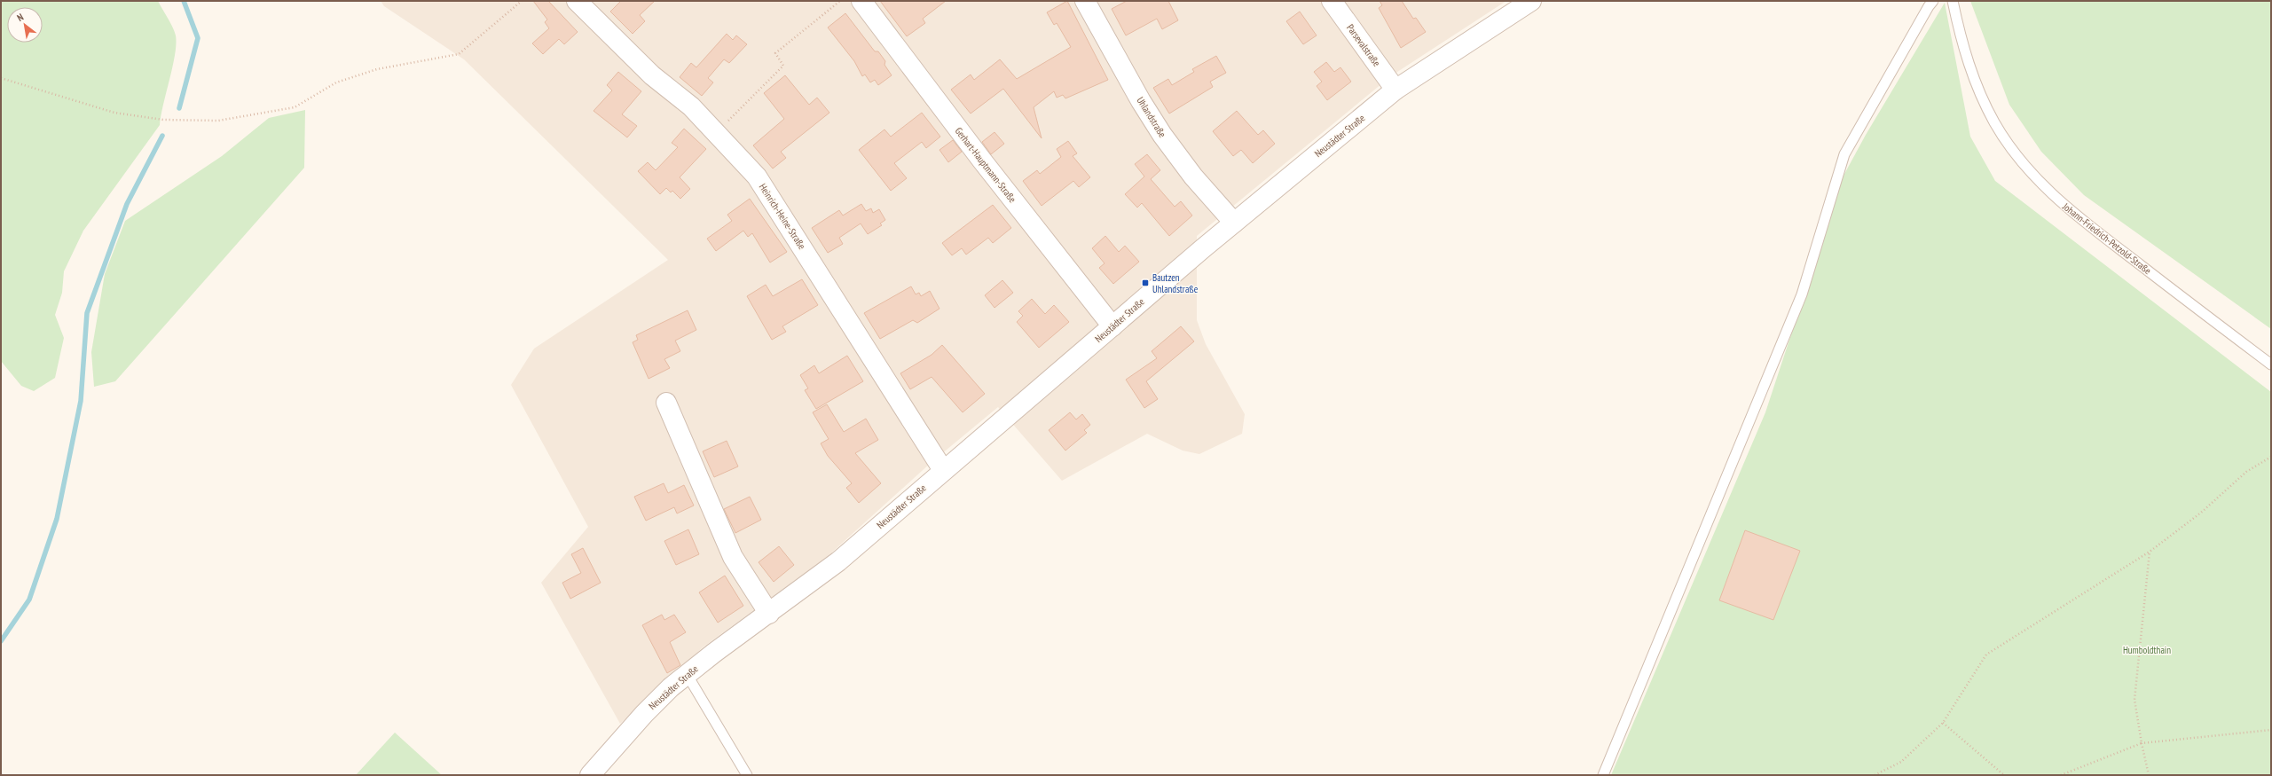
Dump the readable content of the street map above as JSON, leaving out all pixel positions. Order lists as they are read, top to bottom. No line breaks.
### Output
{"streets":{"street":["Parsevalstraße","Uhlandstraße","Neustädter Straße","Gerhart-Hauptmann-Straße","Heinrich-Heine-Straße"],"lane":["Johann-Friedrich-Petzold-Straße"]},"crossings":[["Parsevalstraße","Neustädter Straße"],["Uhlandstraße","Neustädter Straße"],["Neustädter Straße","Gerhart-Hauptmann-Straße"],["Neustädter Straße","Heinrich-Heine-Straße"]],"parks":["Humboldthain"],"places":{"transit":["Bautzen Uhlandstraße"]},"north":"top left"}
